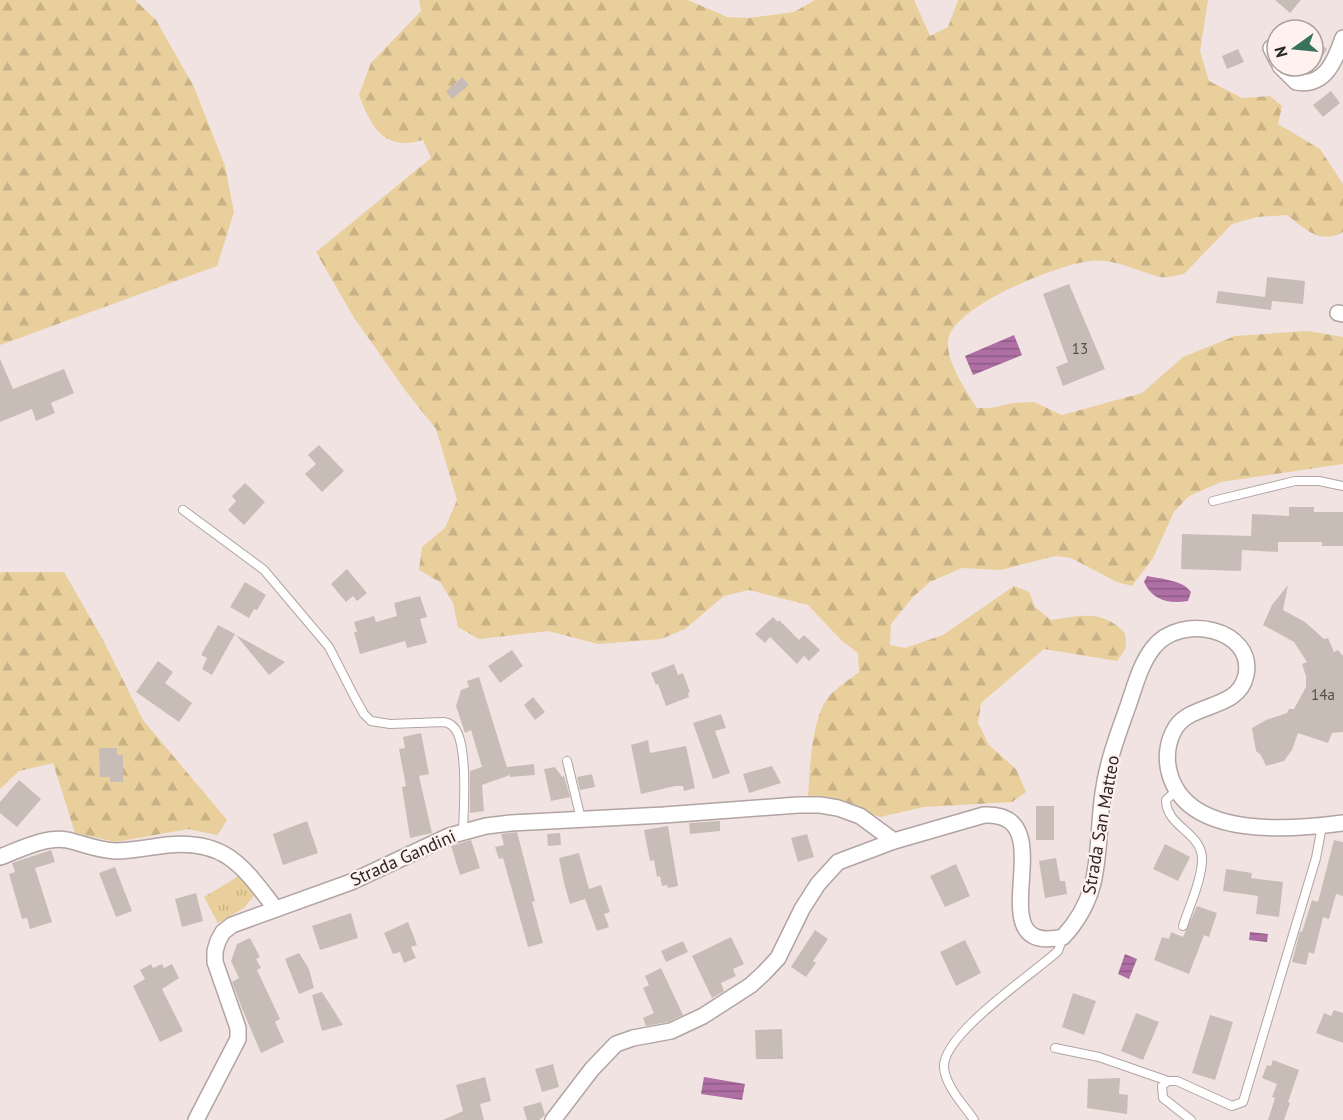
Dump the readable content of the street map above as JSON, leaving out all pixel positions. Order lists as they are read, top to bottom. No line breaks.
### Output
{"streets":{"street":["Strada San Matteo","Strada Gandini"]},"house_numbers":["13","14a"],"north":"left"}
